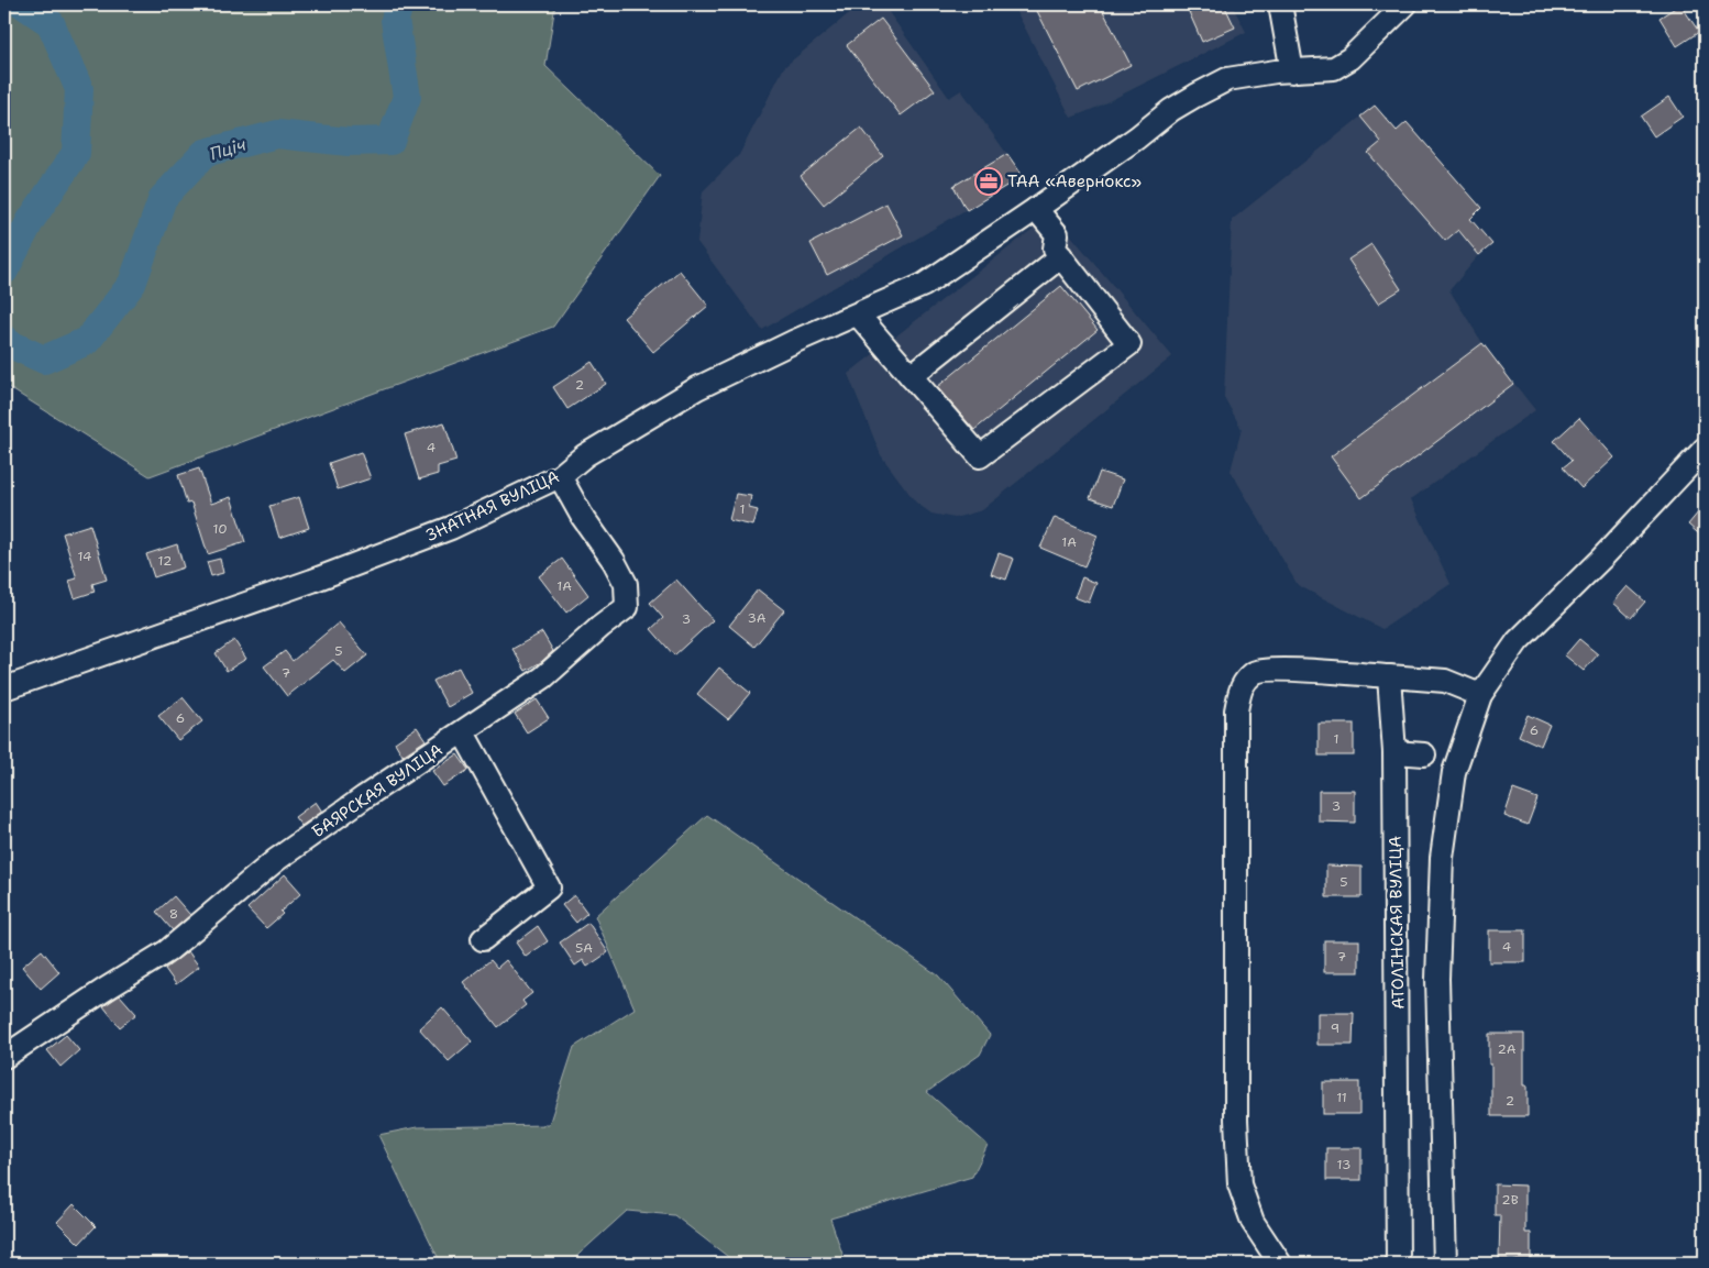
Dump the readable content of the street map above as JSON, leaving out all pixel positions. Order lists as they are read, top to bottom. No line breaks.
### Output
{"streets":{"street":["ЗНАТНАЯ ВУЛІЦА","БАЯРСКАЯ ВУЛІЦА","АТОЛІНСКАЯ ВУЛІЦА"]},"crossings":[["ЗНАТНАЯ ВУЛІЦА","БАЯРСКАЯ ВУЛІЦА"]],"water":["Пціч"],"places":{"office":["ТАА «Авернокс»"]},"house_numbers":["2","4","1","10","1А","14","12","1А","3А","3","5","7","6","6","1","3","5","8","4","5А","7","9","2А","11","2","13","2В"]}
